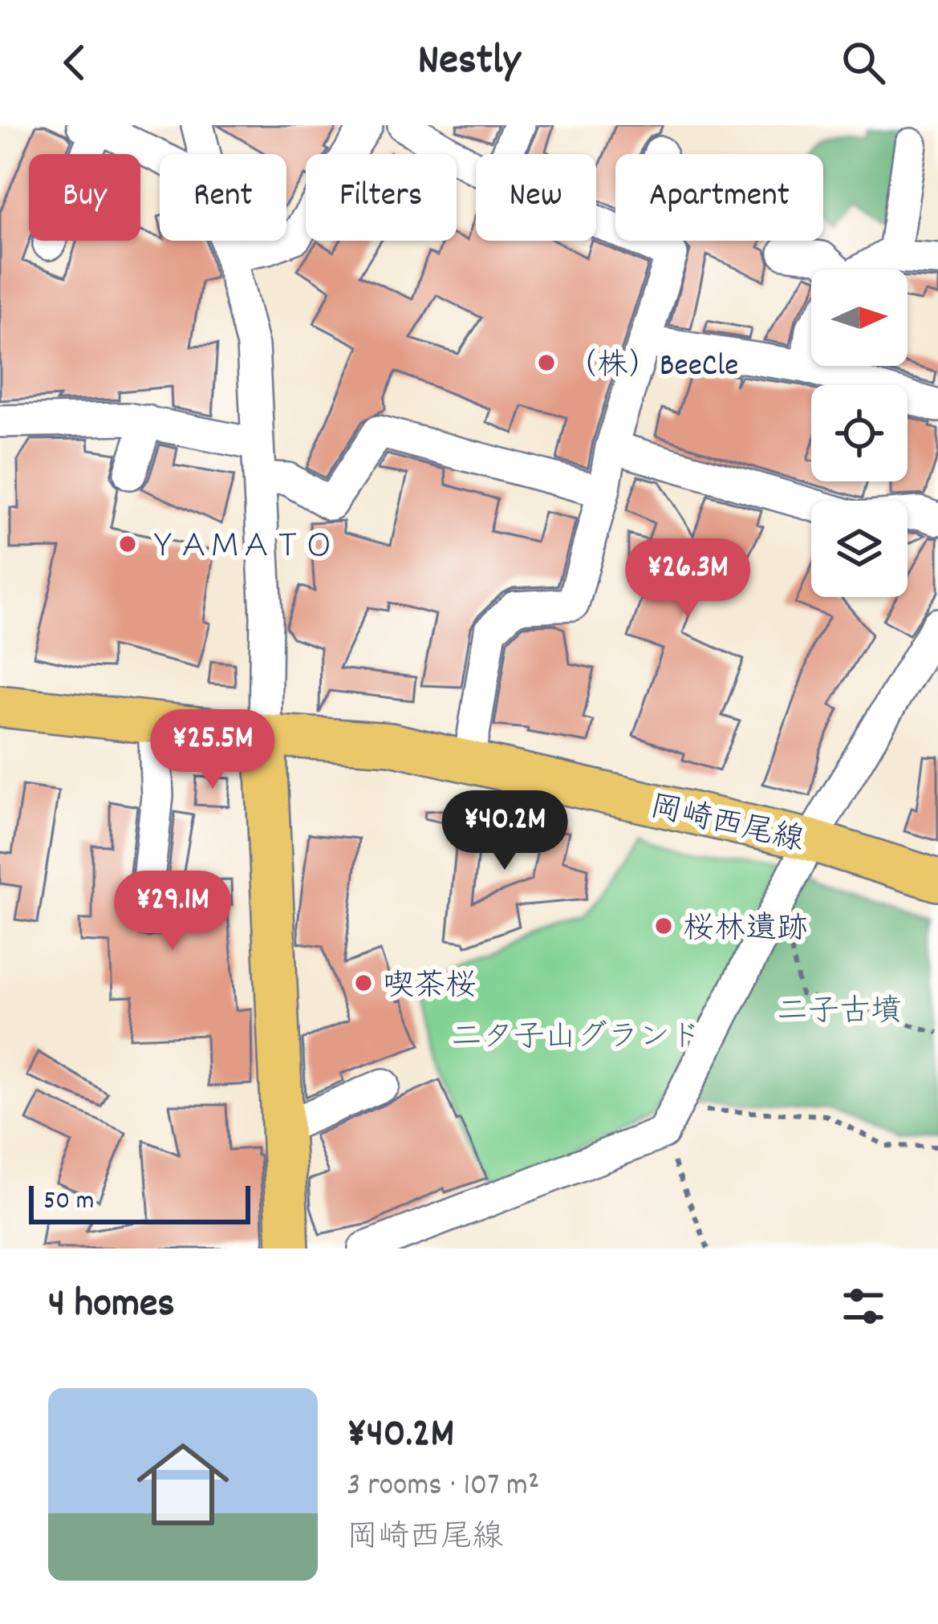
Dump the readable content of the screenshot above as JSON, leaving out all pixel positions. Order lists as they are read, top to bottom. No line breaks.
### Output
{"streets":{"main road":["岡崎西尾線"]},"parks":["二子古墳","二タ子山グランド"],"places":["（株）BeeCle","ＹＡＭＡＴＯ","桜林遺跡","喫茶桜"],"scale_bar":"50 m","north":"right","page":{"header":"Nestly","chip":["Buy","Rent","Filters","New","Apartment"],"price":["¥26.3M","¥25.5M","¥40.2M","¥29.1M"],"scale":"50 m","heading":"4 homes","list":[{"name":"¥40.2M","note":"3 rooms · 107 m² · 岡崎西尾線"}]}}
